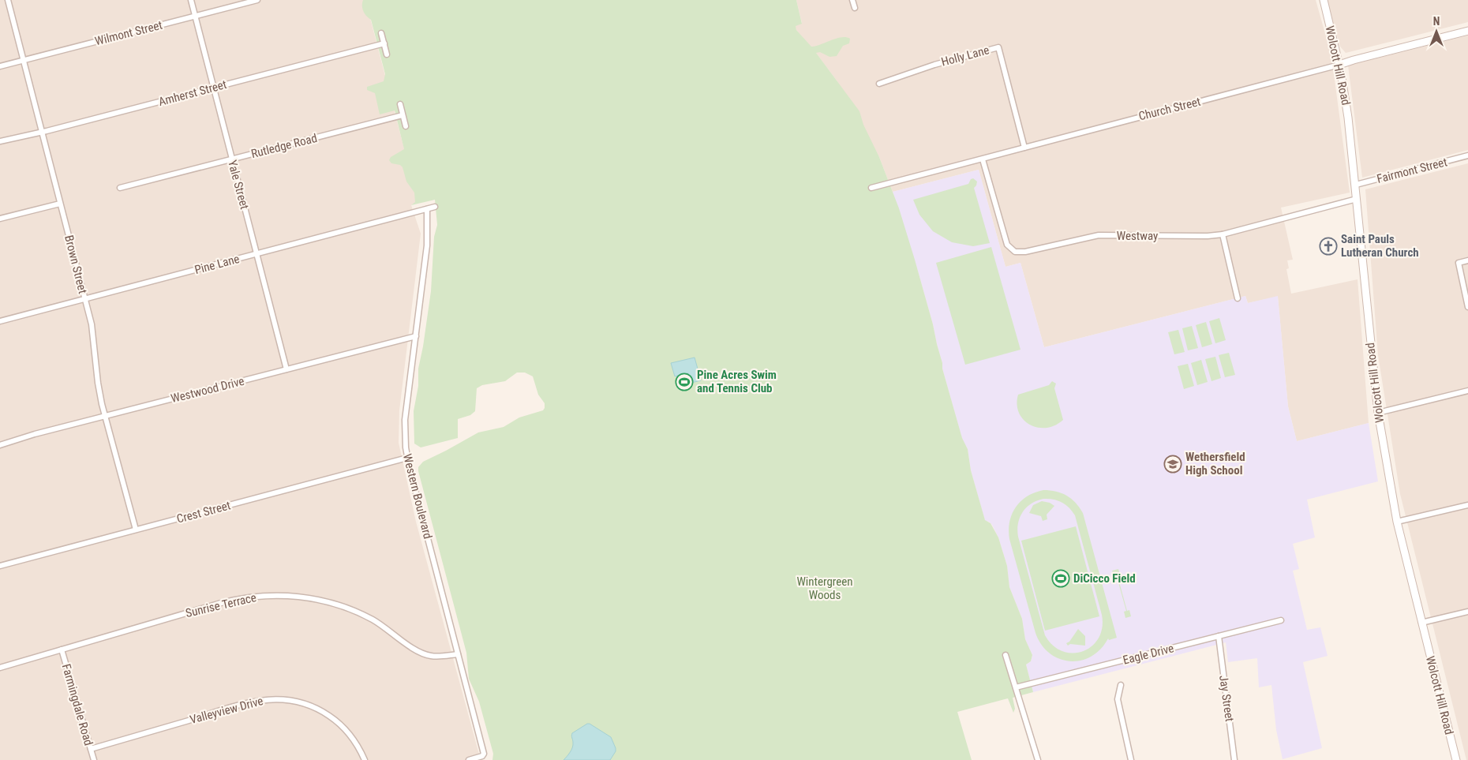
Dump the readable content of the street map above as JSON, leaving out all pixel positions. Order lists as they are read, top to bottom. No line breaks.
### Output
{"streets":{"street":["Wilmont Street","Holly Lane","Wolcott Hill Road","Amherst Street","Church Street","Rutledge Road","Fairmont Street","Yale Street","Westway","Brown Street","Pine Lane","Westwood Drive","Western Boulevard","Crest Street","Sunrise Terrace","Eagle Drive","Jay Street","Farmingdale Road","Valleyview Drive"]},"crossings":[["Wilmont Street","Yale Street"],["Wilmont Street","Brown Street"],["Holly Lane","Church Street"],["Wolcott Hill Road","Church Street"],["Wolcott Hill Road","Fairmont Street"],["Wolcott Hill Road","Westway"],["Amherst Street","Yale Street"],["Amherst Street","Brown Street"],["Church Street","Westway"],["Rutledge Road","Yale Street"],["Yale Street","Pine Lane"],["Yale Street","Westwood Drive"],["Brown Street","Pine Lane"],["Brown Street","Westwood Drive"],["Brown Street","Crest Street"],["Pine Lane","Western Boulevard"],["Westwood Drive","Western Boulevard"],["Western Boulevard","Crest Street"],["Western Boulevard","Sunrise Terrace"],["Sunrise Terrace","Farmingdale Road"],["Eagle Drive","Jay Street"],["Farmingdale Road","Valleyview Drive"]],"parks":["Wintergreen Woods"],"places":{"church":["Saint Pauls Lutheran Church"],"sports":["Pine Acres Swim and Tennis Club","DiCicco Field"],"school or university":["Wethersfield High School"]},"north":"top"}
